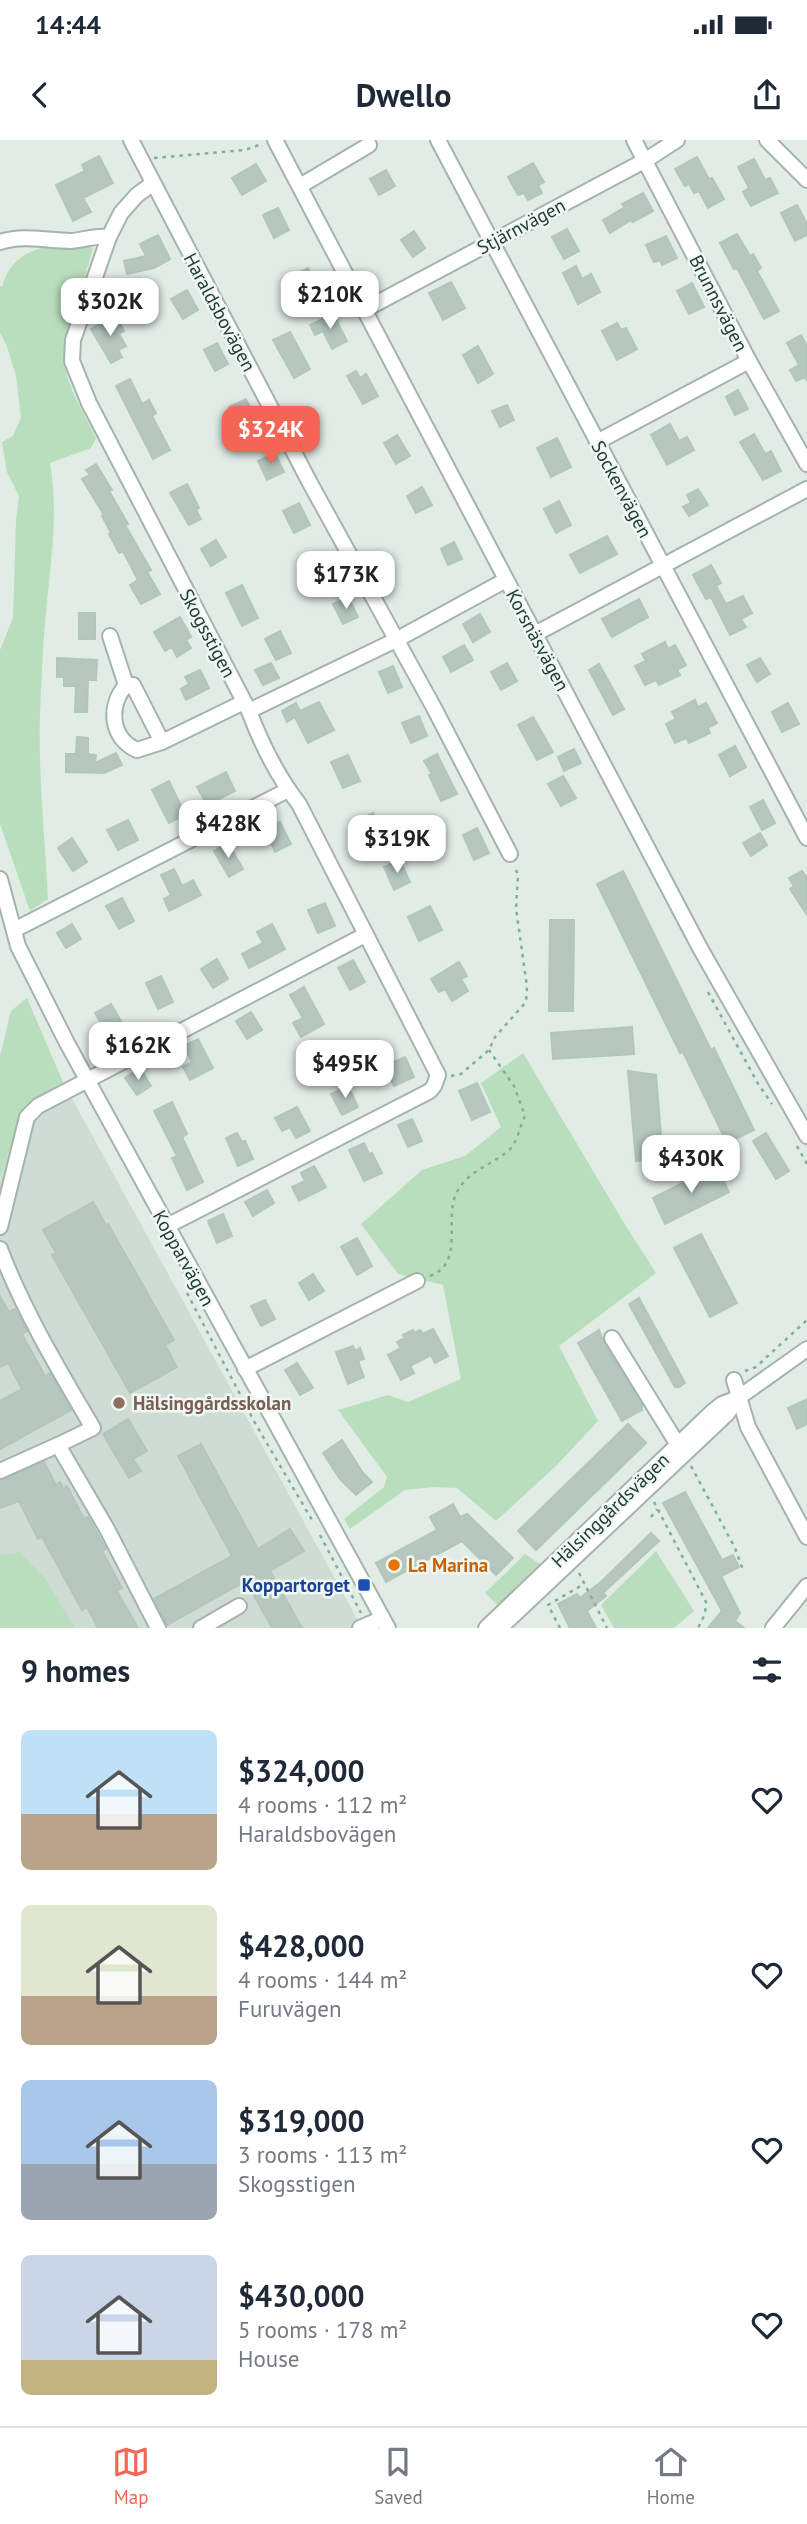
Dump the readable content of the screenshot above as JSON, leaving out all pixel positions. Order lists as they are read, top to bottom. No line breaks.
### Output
{"streets":{"street":["Stjärnvägen","Brunnsvägen","Haraldsbovägen","Sockenvägen","Skogsstigen","Korsnäsvägen","Kopparvägen","Hälsinggårdsvägen"]},"crossings":[["Stjärnvägen","Brunnsvägen"],["Stjärnvägen","Sockenvägen"],["Stjärnvägen","Korsnäsvägen"],["Haraldsbovägen","Skogsstigen"]],"places":{"other":["Hälsinggårdsskolan","La Marina"],"transit":["Koppartorget"]},"page":{"status":"14:44","header":"Dwello","price":["$210K","$302K","$324K","$173K","$428K","$319K","$162K","$495K","$430K"],"heading":"9 homes","list":[{"name":"$324,000","note":"4 rooms · 112 m² · Haraldsbovägen"},{"name":"$428,000","note":"4 rooms · 144 m² · Furuvägen"},{"name":"$319,000","note":"3 rooms · 113 m² · Skogsstigen"},{"name":"$430,000","note":"5 rooms · 178 m² · House"}],"tabs":["Map","Saved","Home"]}}
